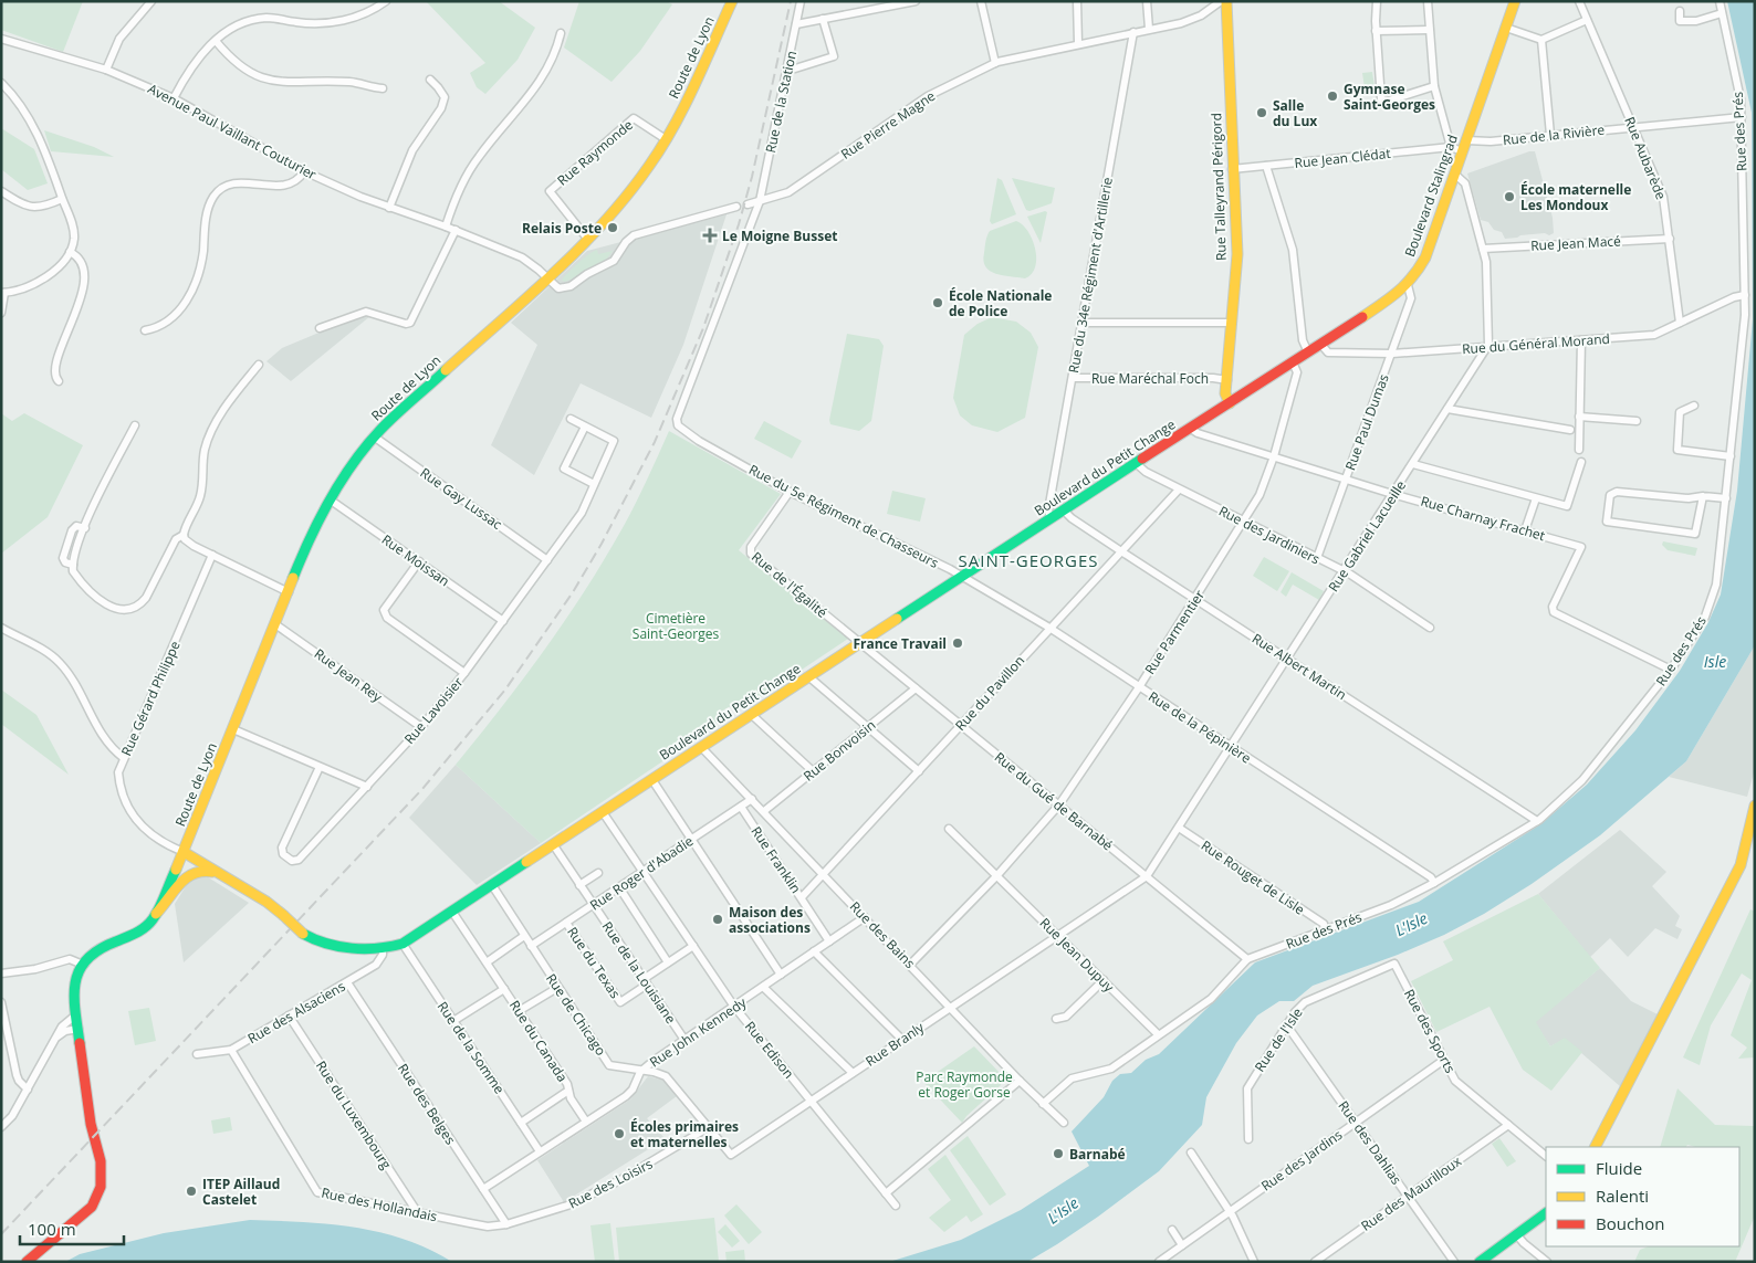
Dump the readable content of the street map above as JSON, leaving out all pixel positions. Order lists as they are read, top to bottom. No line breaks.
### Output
{"streets":{"main road":["Route de Lyon","Rue Talleyrand Périgord","Boulevard Stalingrad","Boulevard du Petit Change"],"street":["Rue de la Station","Rue Pierre Magne","Avenue Paul Vaillant Couturier","Rue des Prés","Rue de la Rivière","Rue Raymonde","Rue Jean Clédat","Rue Aubarède","Rue Jean Macé","Rue du 34e Régiment d'Artillerie","Rue du Général Morand","Rue Maréchal Foch","Rue Paul Dumas","Rue Gay Lussac","Rue du 5e Régiment de Chasseurs","Rue Charnay Frachet","Rue des Jardiniers","Rue Gabriel Lacueille","Rue Moissan","Rue de l'Égalité","Rue Parmentier","Rue Albert Martin","Rue Jean Rey","Rue du Pavillon","Rue Gérard Philippe","Rue Lavoisier","Rue de la Pépinière","Rue Bonvoisin","Rue du Gué de Barnabé","Rue Franklin","Rue Roger d'Abadie","Rue Rouget de Lisle","Rue des Bains","Rue Jean Dupuy","Rue du Texas","Rue de la Louisiane","Rue des Alsaciens","Rue de Chicago","Rue des Sports","Rue John Kennedy","Rue de l'Isle","Rue du Canada","Rue Branly","Rue de la Somme","Rue Edison","Rue des Belges","Rue du Luxembourg","Rue des Dahlias","Rue des Jardins","Rue des Loisirs","Rue des Maurilloux","Rue des Hollandais"]},"crossings":[["Route de Lyon","Avenue Paul Vaillant Couturier"],["Route de Lyon","Rue Raymonde"],["Route de Lyon","Boulevard du Petit Change"],["Route de Lyon","Rue Gay Lussac"],["Route de Lyon","Rue Moissan"],["Route de Lyon","Rue Jean Rey"],["Route de Lyon","Rue Gérard Philippe"],["Rue de la Station","Rue Pierre Magne"],["Rue de la Station","Rue du 5e Régiment de Chasseurs"],["Rue Pierre Magne","Rue du 34e Régiment d'Artillerie"],["Rue Pierre Magne","Rue du 5e Régiment de Chasseurs"],["Rue des Prés","Rue de la Rivière"],["Rue des Prés","Rue du Général Morand"],["Rue des Prés","Rue Charnay Frachet"],["Rue des Prés","Rue Albert Martin"],["Rue des Prés","Rue de la Pépinière"],["Rue des Prés","Rue du Gué de Barnabé"],["Rue des Prés","Rue Rouget de Lisle"],["Rue des Prés","Rue des Bains"],["Rue des Prés","Rue Jean Dupuy"],["Rue de la Rivière","Rue Aubarède"],["Rue de la Rivière","Boulevard Stalingrad"],["Rue Jean Clédat","Rue Talleyrand Périgord"],["Rue Aubarède","Rue Jean Macé"],["Rue Aubarède","Rue du Général Morand"],["Rue Talleyrand Périgord","Rue Maréchal Foch"],["Rue Talleyrand Périgord","Boulevard du Petit Change"],["Boulevard Stalingrad","Rue du Général Morand"],["Boulevard Stalingrad","Rue Paul Dumas"],["Boulevard Stalingrad","Boulevard du Petit Change"],["Boulevard Stalingrad","Rue Parmentier"],["Rue du 34e Régiment d'Artillerie","Rue Maréchal Foch"],["Rue du 34e Régiment d'Artillerie","Boulevard du Petit Change"],["Rue du Général Morand","Rue Paul Dumas"],["Rue du Général Morand","Rue Gabriel Lacueille"],["Rue Paul Dumas","Rue Charnay Frachet"],["Rue Paul Dumas","Rue des Jardiniers"],["Boulevard du Petit Change","Rue du 5e Régiment de Chasseurs"],["Boulevard du Petit Change","Rue Charnay Frachet"],["Boulevard du Petit Change","Rue des Jardiniers"],["Boulevard du Petit Change","Rue de l'Égalité"],["Boulevard du Petit Change","Rue Albert Martin"],["Boulevard du Petit Change","Rue Gérard Philippe"],["Boulevard du Petit Change","Rue de la Pépinière"],["Boulevard du Petit Change","Rue du Gué de Barnabé"],["Boulevard du Petit Change","Rue des Bains"],["Boulevard du Petit Change","Rue de la Louisiane"],["Boulevard du Petit Change","Rue des Alsaciens"],["Boulevard du Petit Change","Rue de Chicago"],["Boulevard du Petit Change","Rue du Canada"],["Boulevard du Petit Change","Rue de la Somme"],["Boulevard du Petit Change","Rue Edison"],["Rue Gay Lussac","Rue Lavoisier"],["Rue du 5e Régiment de Chasseurs","Rue de l'Égalité"],["Rue du 5e Régiment de Chasseurs","Rue de la Pépinière"],["Rue Charnay Frachet","Rue Gabriel Lacueille"],["Rue Charnay Frachet","Rue Parmentier"],["Rue des Jardiniers","Rue Gabriel Lacueille"],["Rue des Jardiniers","Rue Parmentier"],["Rue des Jardiniers","Rue du Pavillon"],["Rue Gabriel Lacueille","Rue Albert Martin"],["Rue Gabriel Lacueille","Rue de la Pépinière"],["Rue Gabriel Lacueille","Rue du Gué de Barnabé"],["Rue Gabriel Lacueille","Rue Rouget de Lisle"],["Rue Gabriel Lacueille","Rue Branly"],["Rue Moissan","Rue Lavoisier"],["Rue de l'Égalité","Rue du Gué de Barnabé"],["Rue Parmentier","Rue Albert Martin"],["Rue Parmentier","Rue de la Pépinière"],["Rue Parmentier","Rue du Gué de Barnabé"],["Rue Parmentier","Rue des Bains"],["Rue Parmentier","Rue Jean Dupuy"],["Rue Albert Martin","Rue du Pavillon"],["Rue Jean Rey","Rue Lavoisier"],["Rue du Pavillon","Rue de la Pépinière"],["Rue du Pavillon","Rue du Gué de Barnabé"],["Rue du Pavillon","Rue Franklin"],["Rue du Pavillon","Rue des Bains"],["Rue Bonvoisin","Rue du Gué de Barnabé"],["Rue Bonvoisin","Rue des Bains"],["Rue du Gué de Barnabé","Rue Branly"],["Rue Franklin","Rue Roger d'Abadie"],["Rue Franklin","Rue John Kennedy"],["Rue Roger d'Abadie","Rue des Bains"],["Rue Roger d'Abadie","Rue du Texas"],["Rue Roger d'Abadie","Rue de la Louisiane"],["Rue Roger d'Abadie","Rue de Chicago"],["Rue Roger d'Abadie","Rue Edison"],["Rue des Bains","Rue John Kennedy"],["Rue des Bains","Rue Branly"],["Rue Jean Dupuy","Rue Branly"],["Rue du Texas","Rue de la Louisiane"],["Rue de la Louisiane","Rue John Kennedy"],["Rue des Alsaciens","Rue des Belges"],["Rue des Alsaciens","Rue du Luxembourg"],["Rue des Alsaciens","Rue des Hollandais"],["Rue de Chicago","Rue John Kennedy"],["Rue de Chicago","Rue Branly"],["Rue de Chicago","Rue des Loisirs"],["Rue des Sports","Rue de l'Isle"],["Rue des Sports","Rue des Jardins"],["Rue des Sports","Rue des Maurilloux"],["Rue John Kennedy","Rue du Canada"],["Rue John Kennedy","Rue de la Somme"],["Rue John Kennedy","Rue Edison"],["Rue John Kennedy","Rue des Belges"],["Rue de l'Isle","Rue des Dahlias"],["Rue Branly","Rue Edison"],["Rue des Belges","Rue des Loisirs"],["Rue des Belges","Rue des Hollandais"],["Rue du Luxembourg","Rue des Hollandais"],["Rue des Dahlias","Rue des Jardins"],["Rue des Dahlias","Rue des Maurilloux"],["Rue des Loisirs","Rue des Hollandais"]],"districts":["SAINT-GEORGES"],"water":["Isle","L'Isle"],"parks":["Cimetière Saint-Georges","Parc Raymonde et Roger Gorse"],"places":{"other":["Gymnase Saint-Georges","Salle du Lux","École maternelle Les Mondoux","Relais Poste","École Nationale de Police","France Travail","Maison des associations","Écoles primaires et maternelles","Barnabé","ITEP Aillaud Castelet"],"health":["Le Moigne Busset"]},"legend":["Fluide","Ralenti","Bouchon"],"scale_bar":"100 m"}
